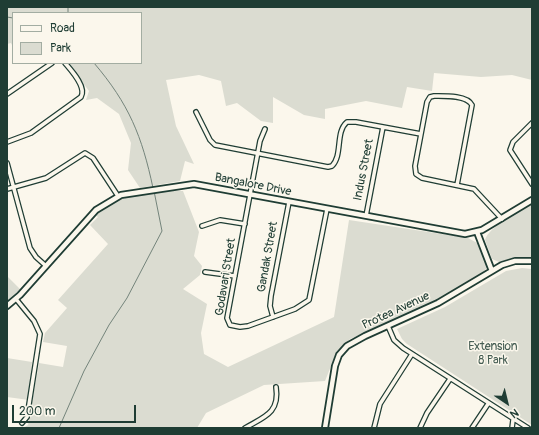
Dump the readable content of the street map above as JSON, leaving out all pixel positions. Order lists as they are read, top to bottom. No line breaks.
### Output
{"streets":{"street":["Indus Street","Bangalore Drive","Gandak Street","Godavari Street","Protea Avenue"]},"crossings":[["Indus Street","Bangalore Drive"],["Bangalore Drive","Gandak Street"],["Bangalore Drive","Godavari Street"],["Gandak Street","Godavari Street"]],"parks":["Extension 8 Park"],"legend":["Road","Park"],"scale_bar":"200 m","north":"bottom right"}
